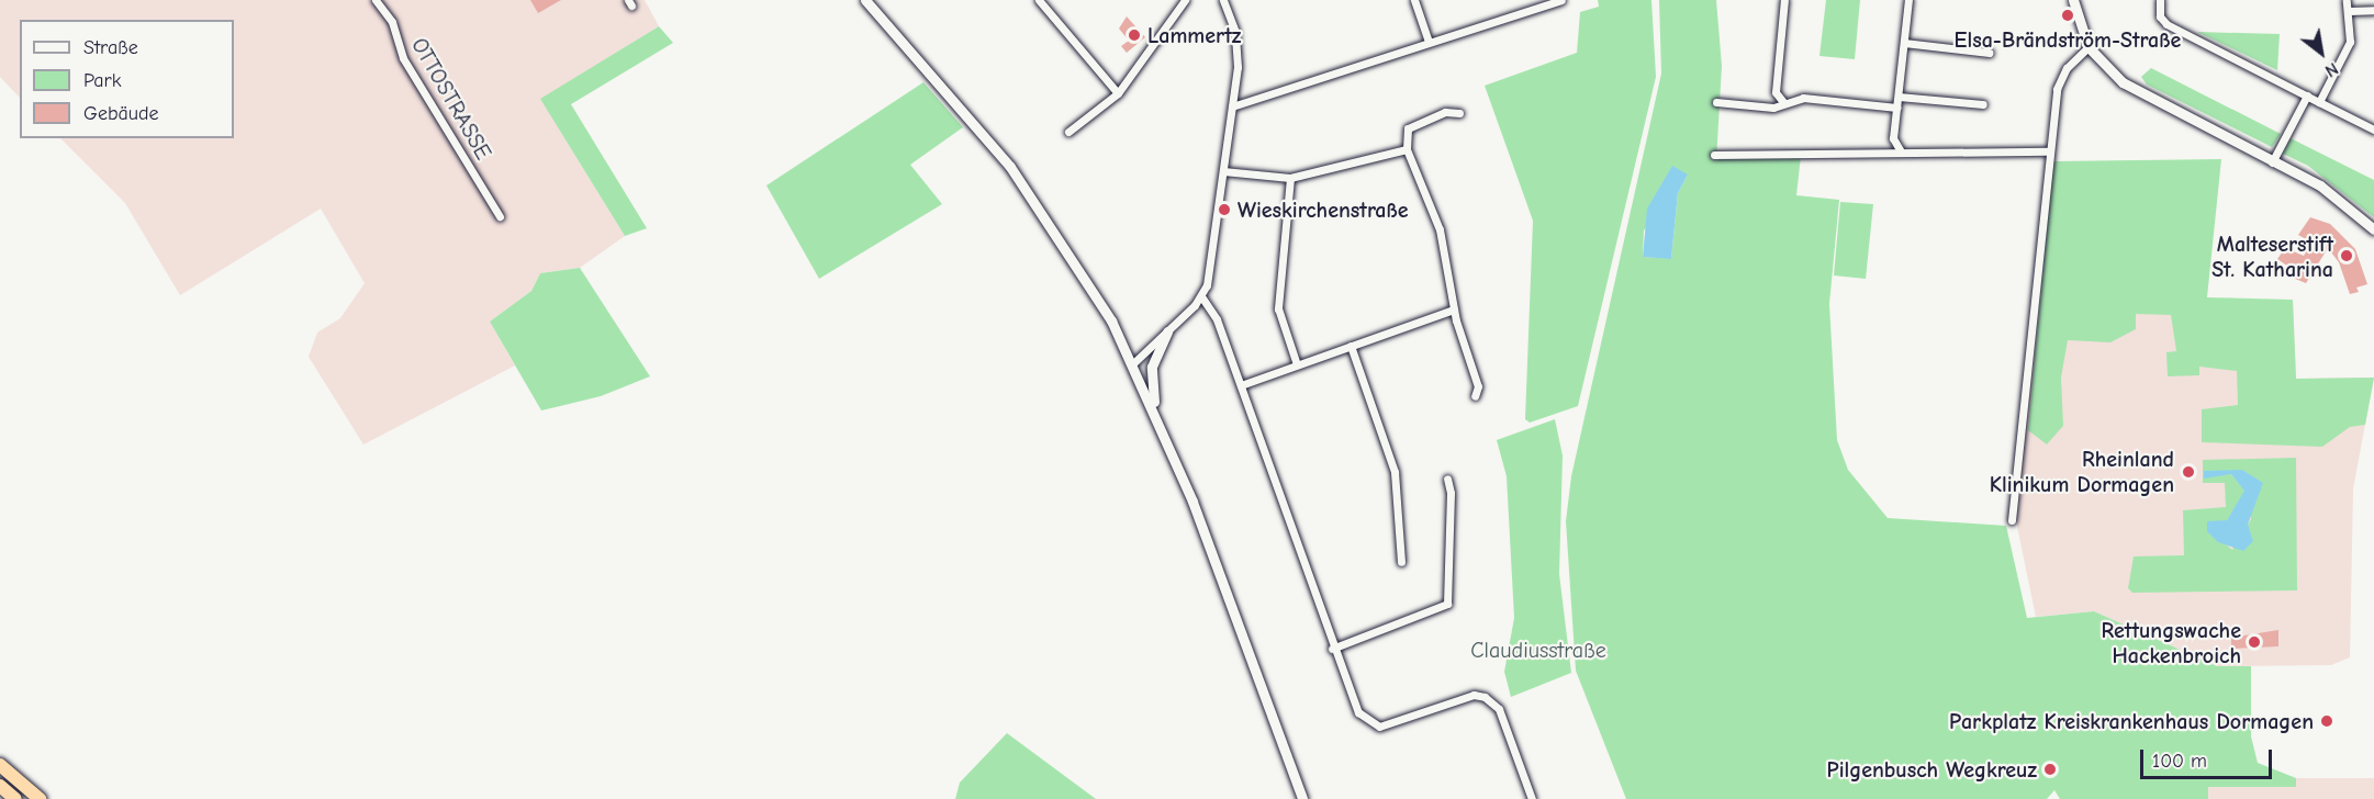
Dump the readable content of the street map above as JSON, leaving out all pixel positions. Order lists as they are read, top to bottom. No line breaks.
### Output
{"streets":{"street":["OTTOSTRASSE"]},"parks":["Claudiusstraße"],"places":["Elsa-Brändström-Straße","Lammertz","Wieskirchenstraße","Malteserstift St. Katharina","Rheinland Klinikum Dormagen","Rettungswache Hackenbroich","Parkplatz Kreiskrankenhaus Dormagen","Pilgenbusch Wegkreuz"],"legend":["Straße","Park","Gebäude"],"scale_bar":"100 m","north":"bottom right"}
